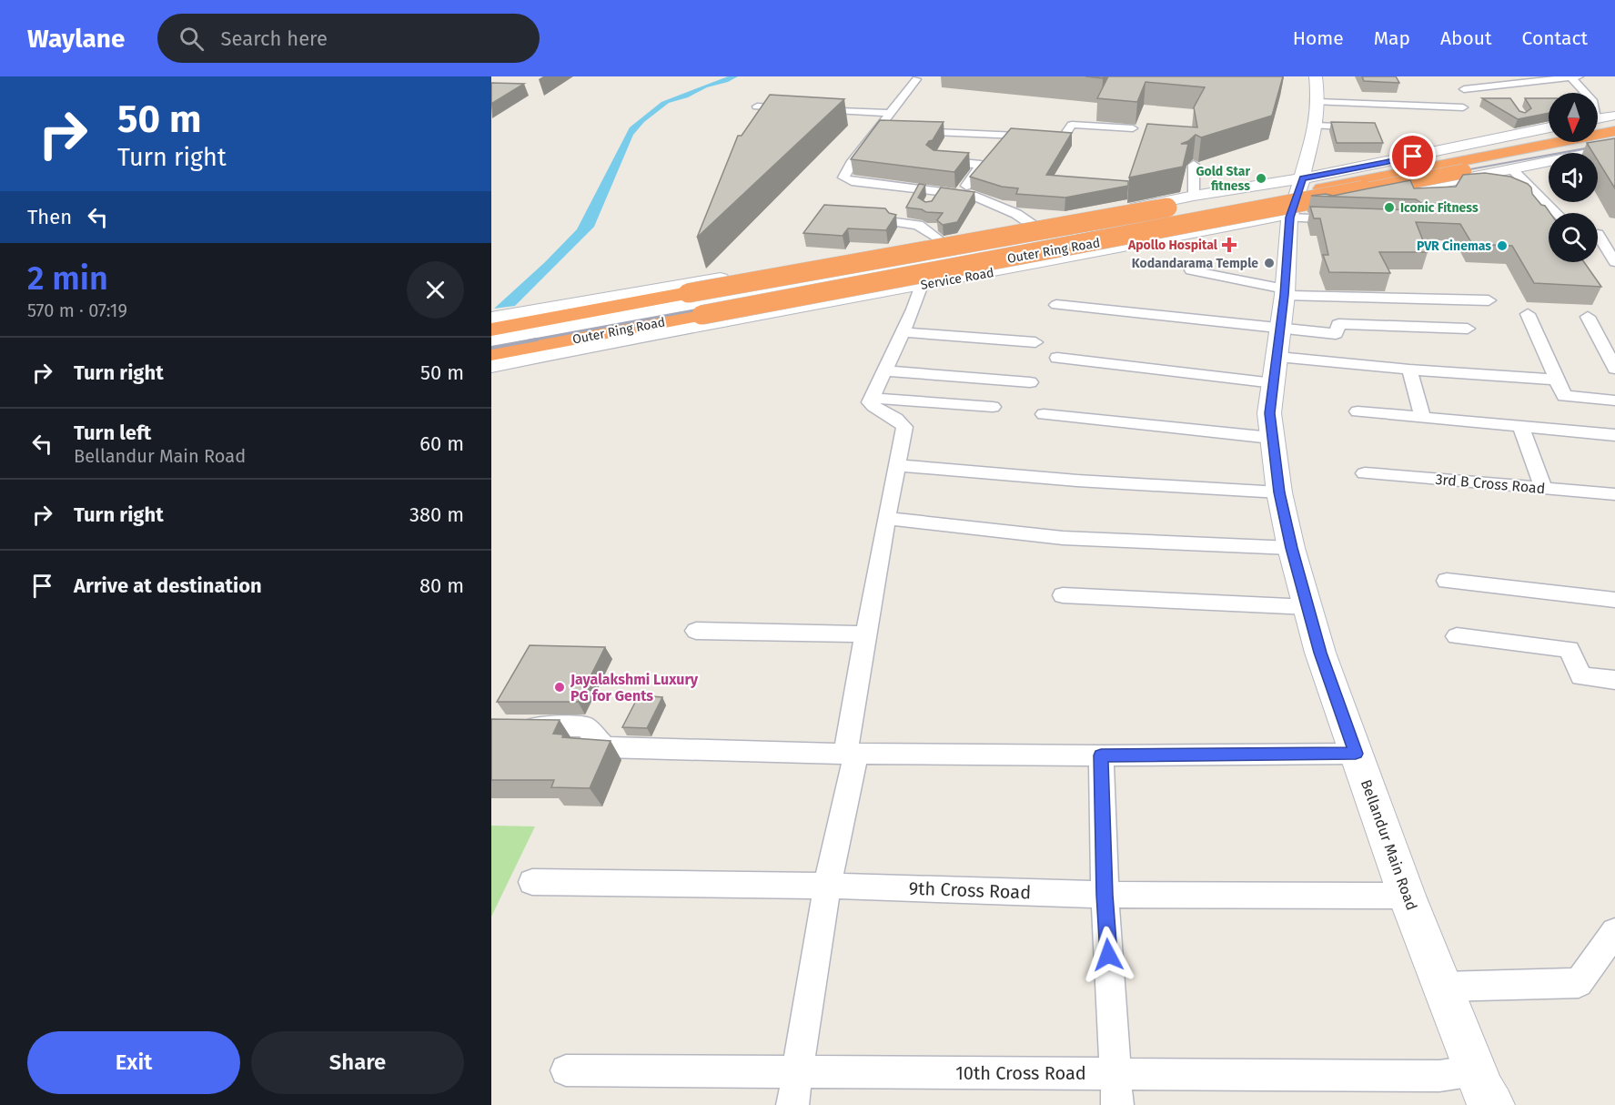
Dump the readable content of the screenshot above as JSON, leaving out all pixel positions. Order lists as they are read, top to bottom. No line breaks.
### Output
{"streets":{"highway":["Outer Ring Road"],"street":["Service Road","3rd B Cross Road","Bellandur Main Road","9th Cross Road","10th Cross Road"]},"crossings":[["Service Road","Bellandur Main Road"],["Bellandur Main Road","9th Cross Road"],["Bellandur Main Road","10th Cross Road"]],"places":{"other":["Gold Star fitness","Iconic Fitness","PVR Cinemas","Kodandarama Temple","Jayalakshmi Luxury PG for Gents"],"health":["Apollo Hospital"]},"north":"bottom","page":{"header":"Waylane","search":"Search here","nav":["Home","Map","About","Contact"],"turn":["50 m","Turn right"],"then":"Then","heading":["2 min","570 m · 07:19"],"list":[{"name":"Turn right","value":"50 m"},{"name":"Turn left","note":"Bellandur Main Road","value":"60 m"},{"name":"Turn right","value":"380 m"},{"name":"Arrive at destination","value":"80 m"}],"buttons":["Exit","Share"]}}
